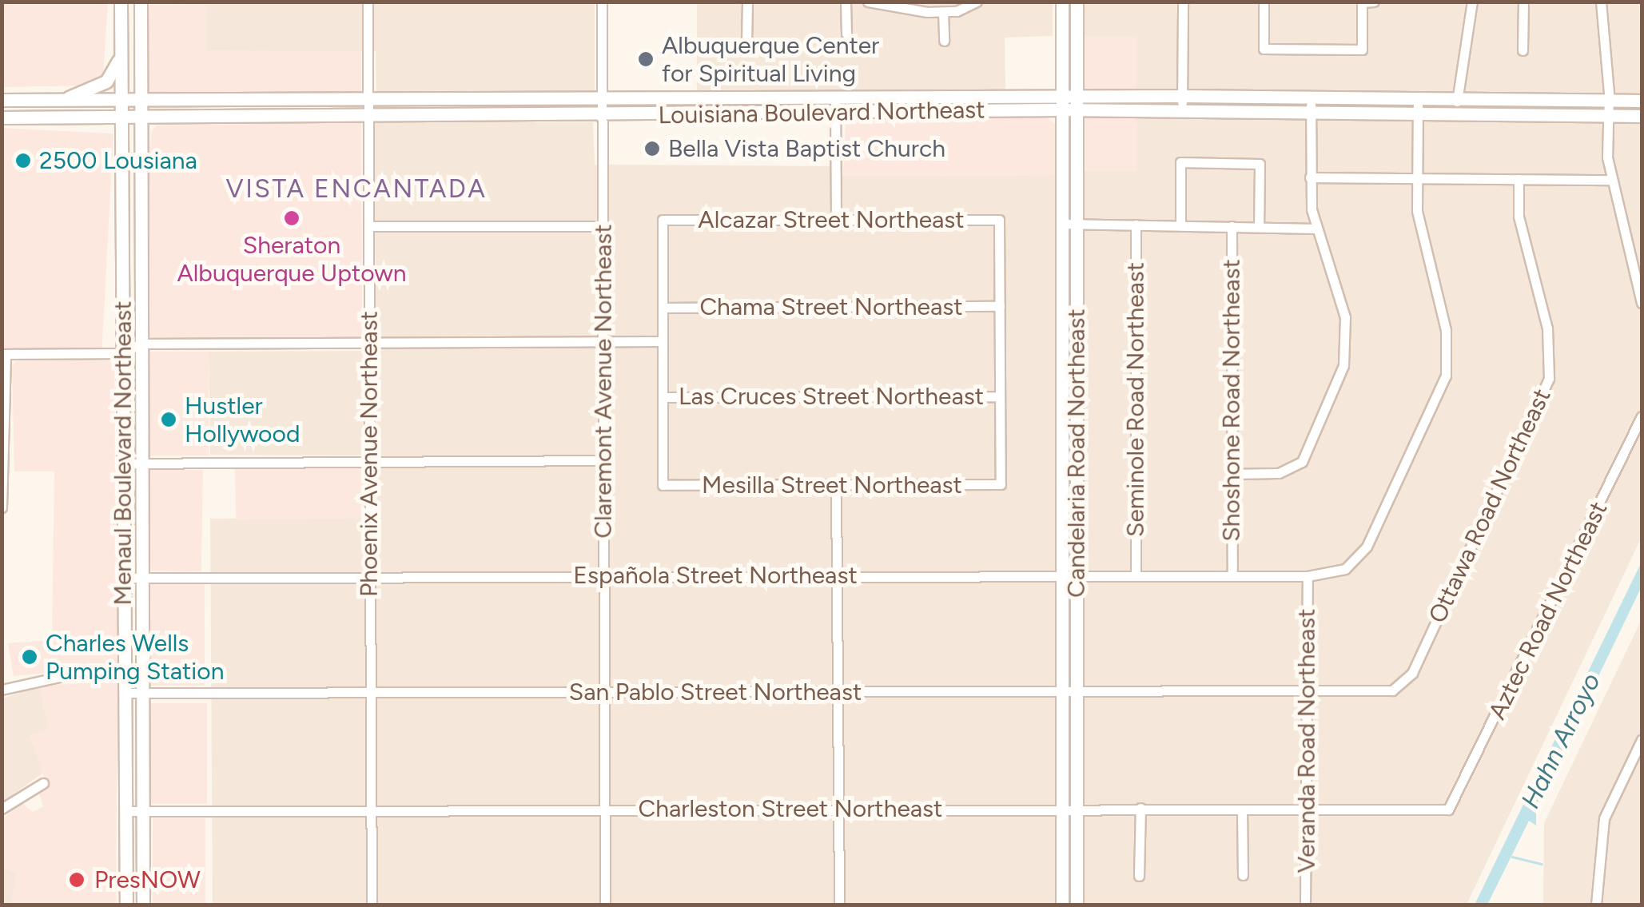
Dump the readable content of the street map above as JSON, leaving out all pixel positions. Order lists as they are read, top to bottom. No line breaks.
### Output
{"streets":{"main road":["Louisiana Boulevard Northeast","Menaul Boulevard Northeast","Candelaria Road Northeast"],"street":["Alcazar Street Northeast","Chama Street Northeast","Claremont Avenue Northeast","Las Cruces Street Northeast","Seminole Road Northeast","Shoshone Road Northeast","Phoenix Avenue Northeast","Mesilla Street Northeast","Ottawa Road Northeast","Española Street Northeast","Aztec Road Northeast","San Pablo Street Northeast","Veranda Road Northeast","Charleston Street Northeast"]},"crossings":[["Louisiana Boulevard Northeast","Claremont Avenue Northeast"],["Louisiana Boulevard Northeast","Menaul Boulevard Northeast"],["Louisiana Boulevard Northeast","Candelaria Road Northeast"],["Louisiana Boulevard Northeast","Phoenix Avenue Northeast"],["Louisiana Boulevard Northeast","Española Street Northeast"],["Alcazar Street Northeast","Chama Street Northeast"],["Claremont Avenue Northeast","Española Street Northeast"],["Claremont Avenue Northeast","San Pablo Street Northeast"],["Claremont Avenue Northeast","Charleston Street Northeast"],["Las Cruces Street Northeast","Mesilla Street Northeast"],["Seminole Road Northeast","Española Street Northeast"],["Shoshone Road Northeast","Española Street Northeast"],["Menaul Boulevard Northeast","Española Street Northeast"],["Menaul Boulevard Northeast","San Pablo Street Northeast"],["Menaul Boulevard Northeast","Charleston Street Northeast"],["Candelaria Road Northeast","Española Street Northeast"],["Candelaria Road Northeast","San Pablo Street Northeast"],["Candelaria Road Northeast","Charleston Street Northeast"],["Phoenix Avenue Northeast","Española Street Northeast"],["Phoenix Avenue Northeast","San Pablo Street Northeast"],["Phoenix Avenue Northeast","Charleston Street Northeast"],["Ottawa Road Northeast","San Pablo Street Northeast"],["Ottawa Road Northeast","Veranda Road Northeast"],["Española Street Northeast","Veranda Road Northeast"],["Aztec Road Northeast","Charleston Street Northeast"],["San Pablo Street Northeast","Veranda Road Northeast"],["Veranda Road Northeast","Charleston Street Northeast"]],"districts":["VISTA ENCANTADA"],"water":["Hahn Arroyo"],"places":["Albuquerque Center for Spiritual Living","Bella Vista Baptist Church","2500 Lousiana","Sheraton Albuquerque Uptown","Hustler Hollywood","Charles Wells Pumping Station","PresNOW"]}
